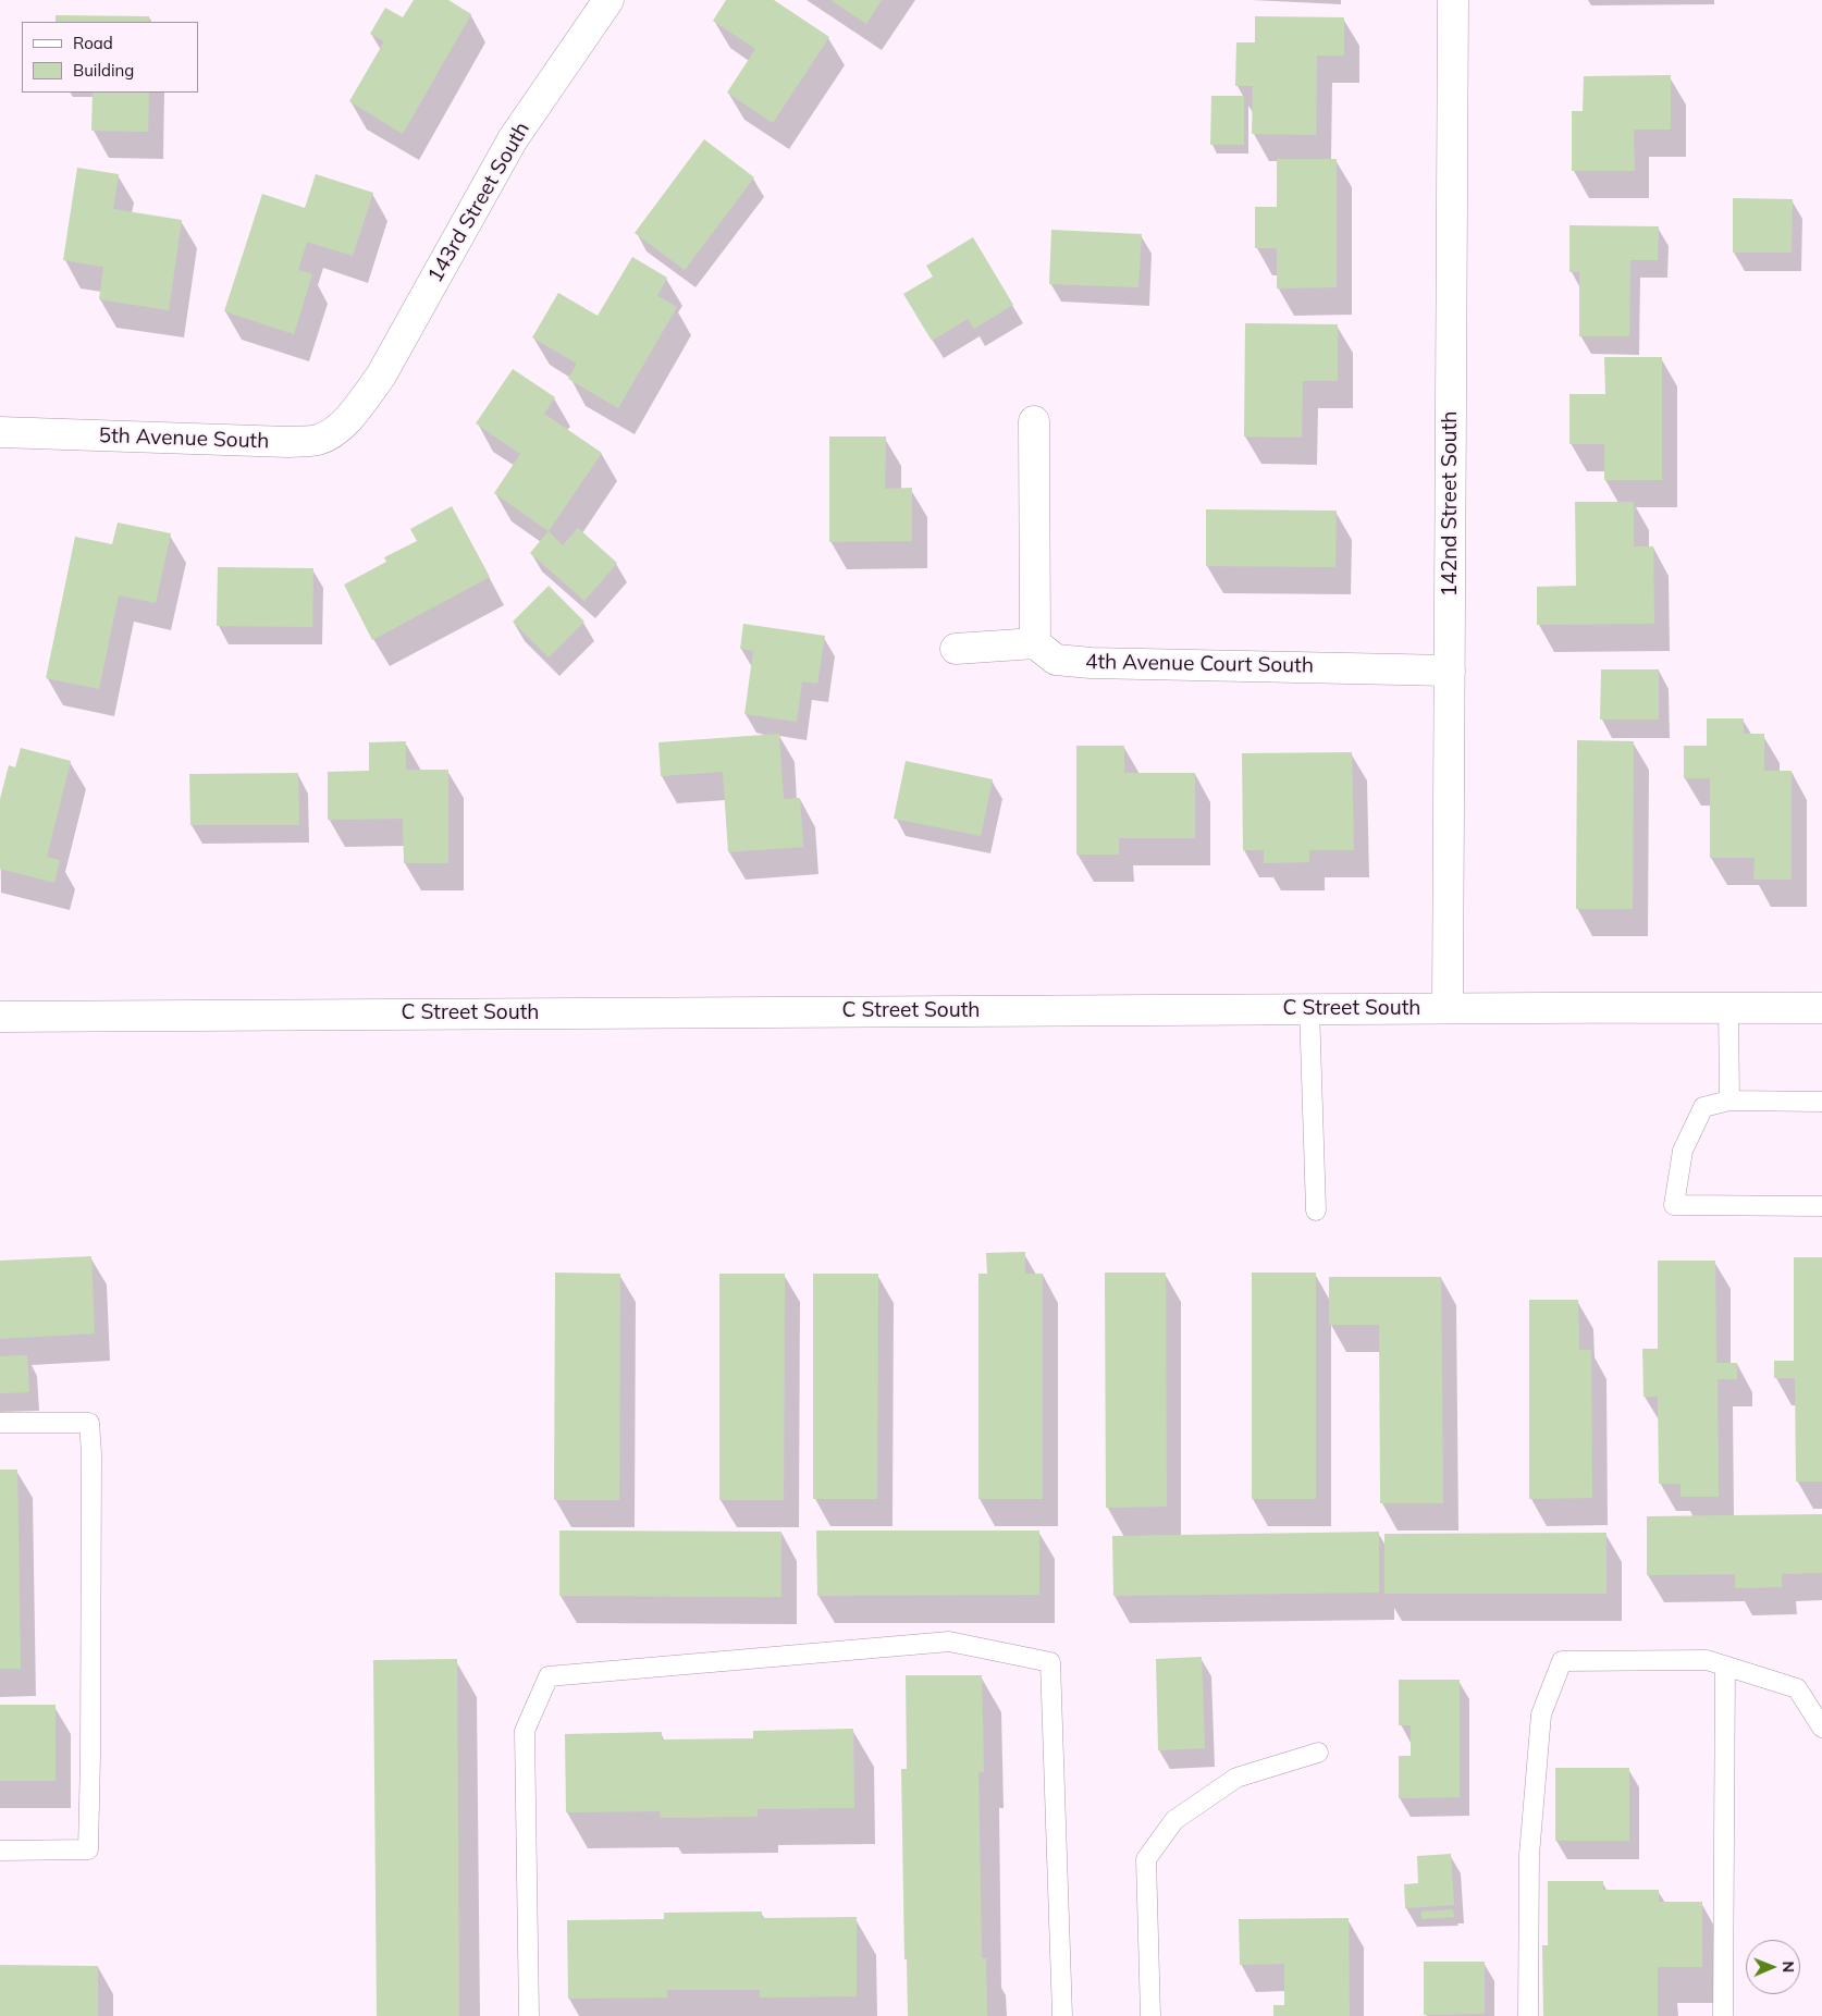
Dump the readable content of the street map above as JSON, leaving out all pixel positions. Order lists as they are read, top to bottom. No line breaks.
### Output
{"streets":{"street":["143rd Street South","5th Avenue South","142nd Street South","4th Avenue Court South","C Street South"]},"crossings":[["143rd Street South","5th Avenue South"],["142nd Street South","4th Avenue Court South"],["142nd Street South","C Street South"]],"legend":["Road","Building"],"north":"right"}
